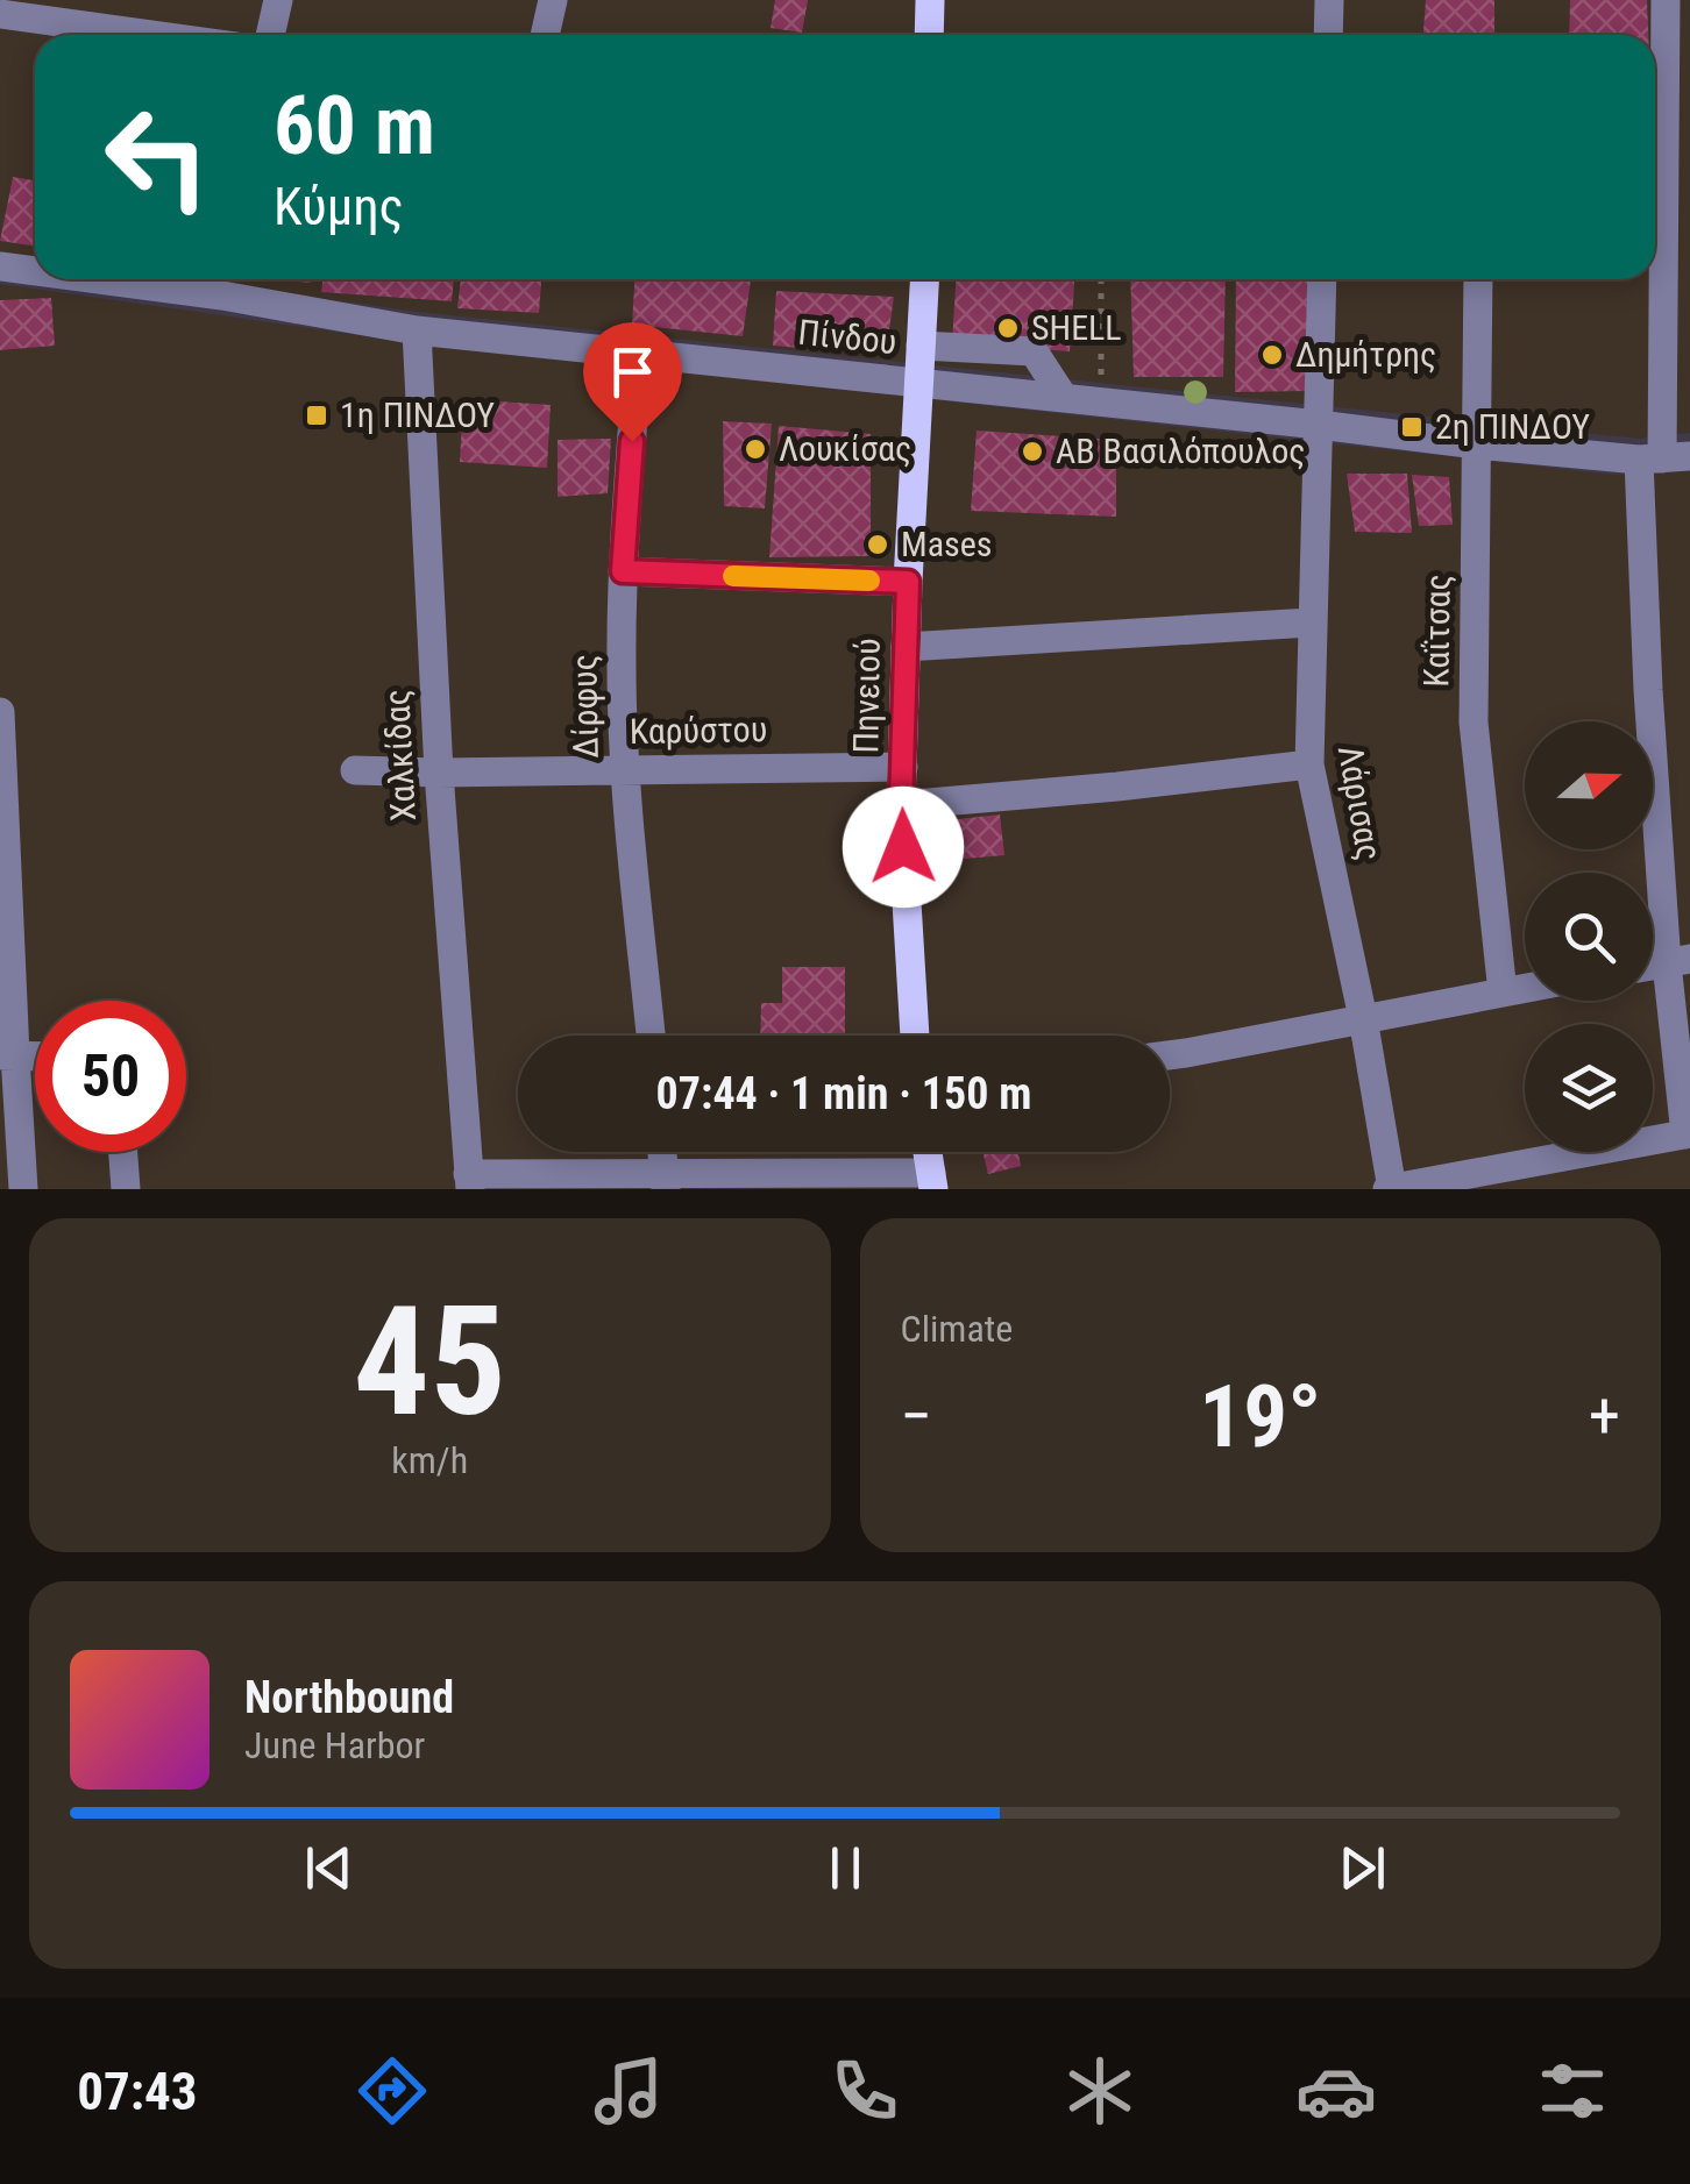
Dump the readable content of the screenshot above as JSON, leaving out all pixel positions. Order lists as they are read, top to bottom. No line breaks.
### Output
{"streets":{"main road":["Πηνειού"],"street":["Πίνδου","Καΐτσας","Δίρφυς","Καρύστου","Χαλκίδας","Λάρισας"]},"crossings":[["Πίνδου","Καΐτσας"],["Πίνδου","Πηνειού"],["Πίνδου","Δίρφυς"],["Πίνδου","Χαλκίδας"],["Πίνδου","Λάρισας"],["Πηνειού","Καρύστου"],["Δίρφυς","Καρύστου"],["Καρύστου","Χαλκίδας"]],"places":{"other":["SHELL","Δημήτρης","Λουκίσας","ΑΒ Βασιλόπουλος","Mases"],"transit":["1η ΠΙΝΔΟΥ","2η ΠΙΝΔΟΥ"]},"north":"right","page":{"turn":["60 m","Κύμης"],"limit":"50","trip":"07:44 · 1 min · 150 m","tile":[["45","km/h"],"Climate"],"heat":["−","19°","+"],"song":["Northbound","June Harbor"],"tabs":"07:43"}}
